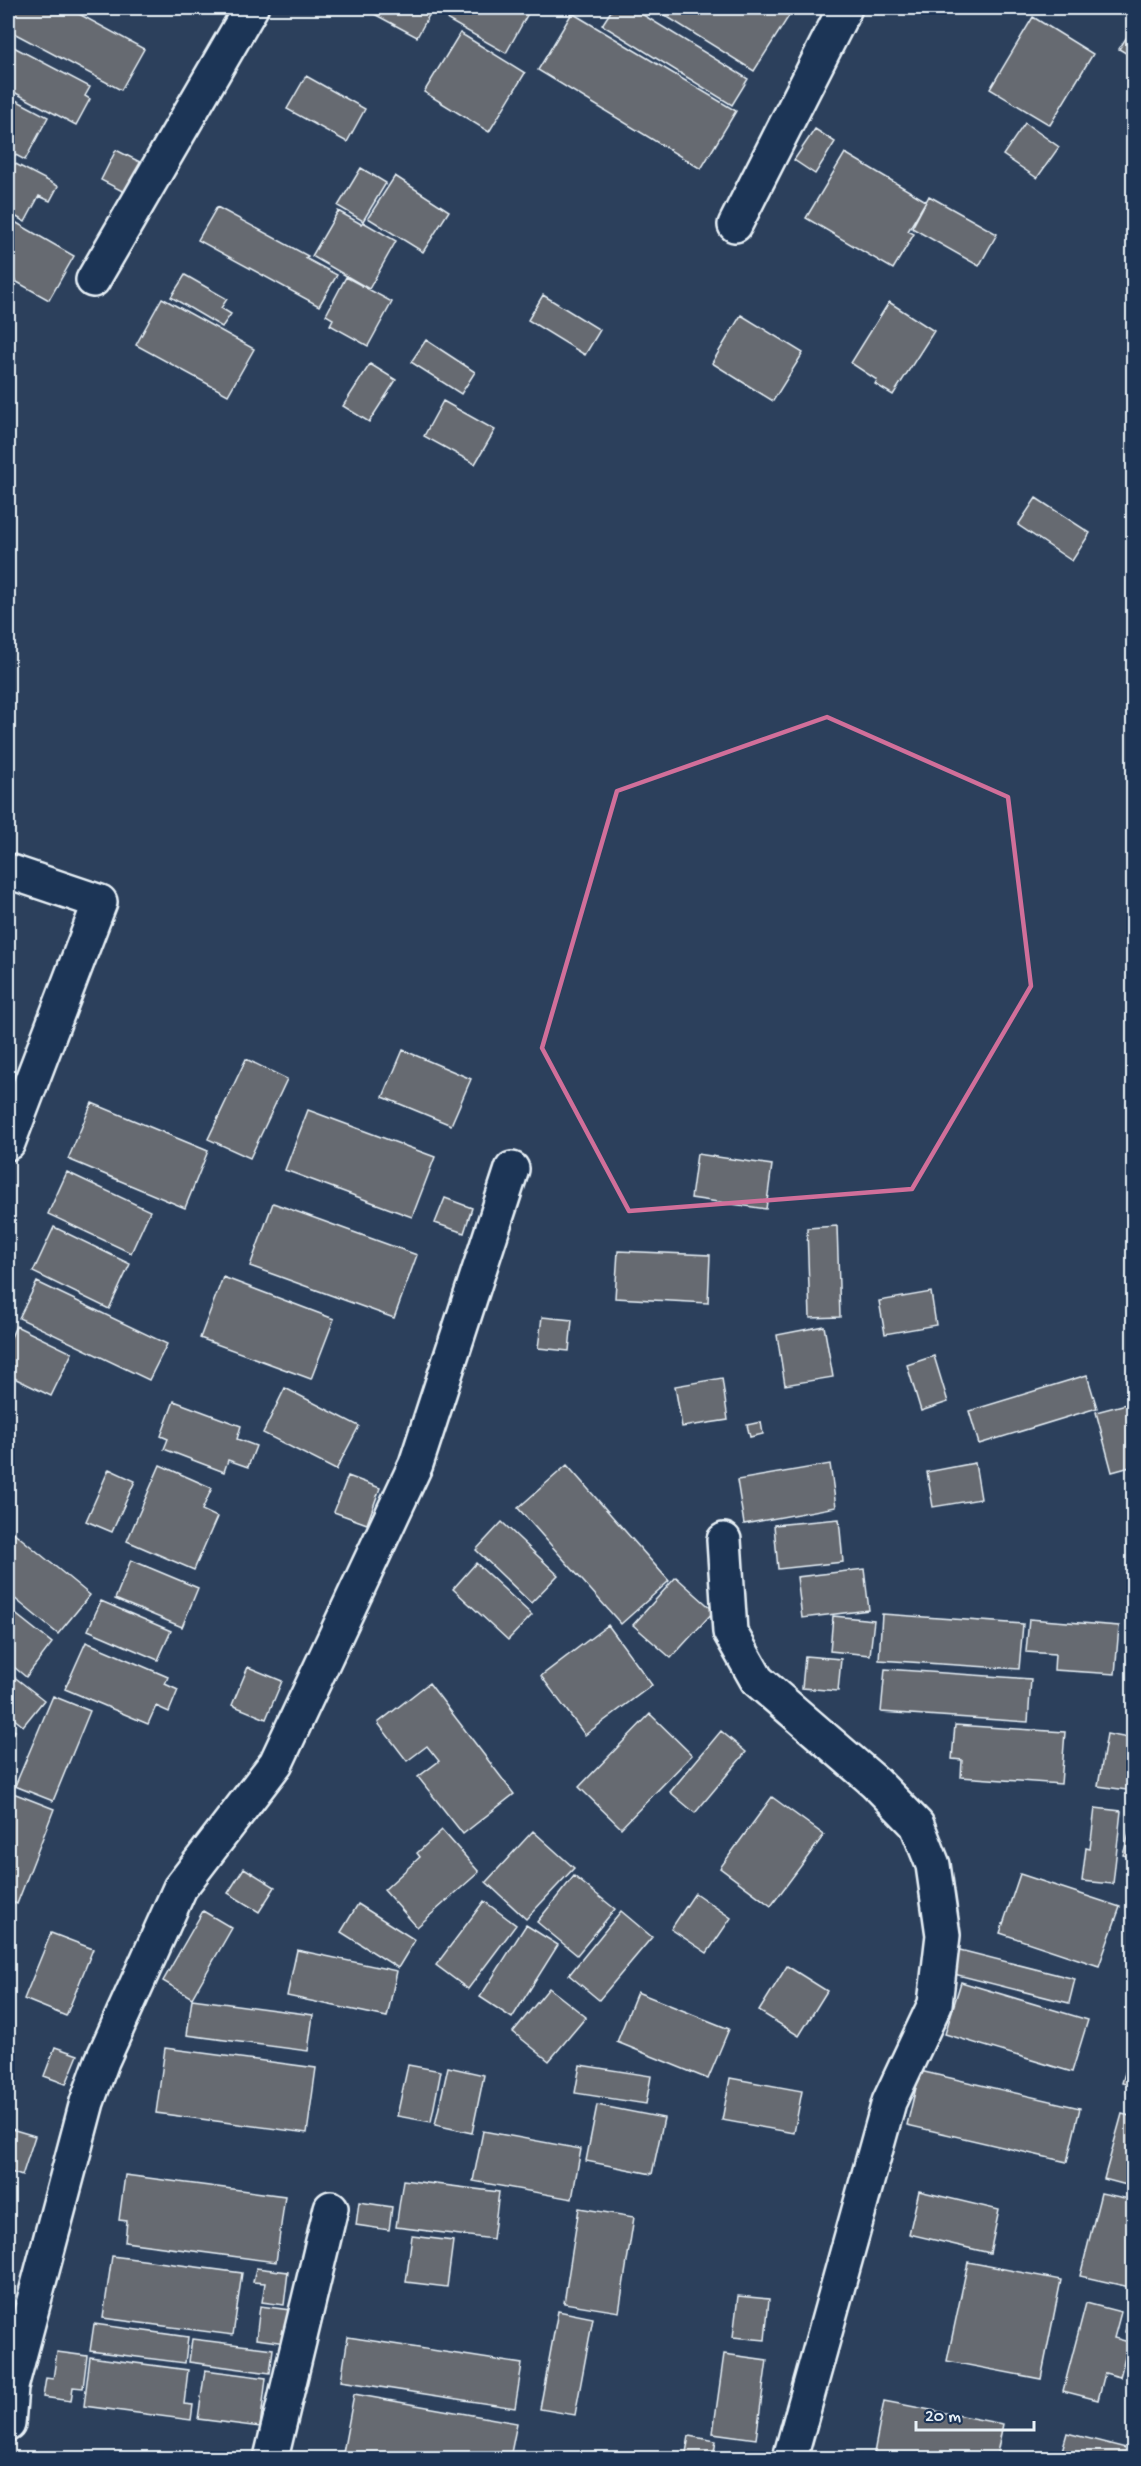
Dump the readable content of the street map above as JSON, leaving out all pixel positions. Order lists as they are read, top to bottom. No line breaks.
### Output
{"scale_bar":"20 m"}
